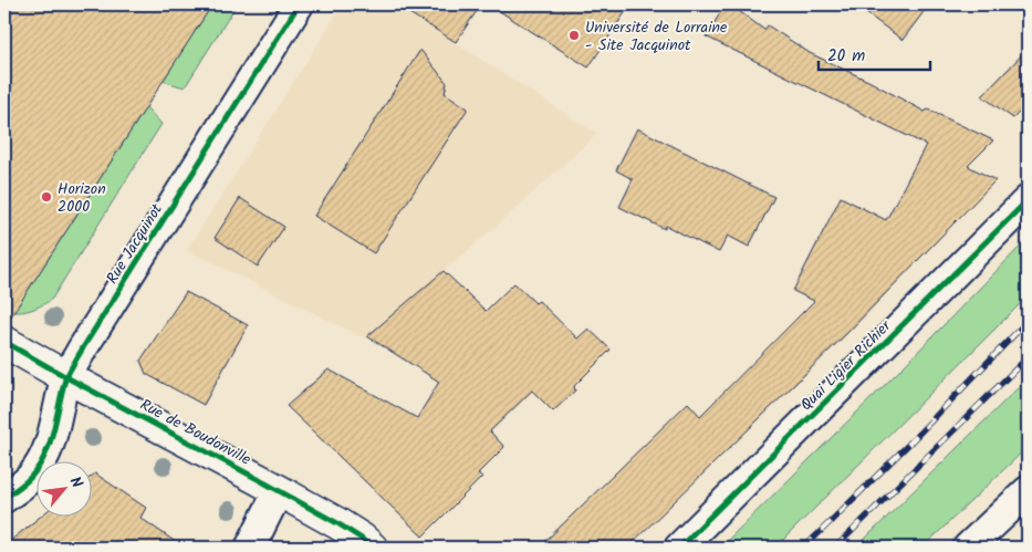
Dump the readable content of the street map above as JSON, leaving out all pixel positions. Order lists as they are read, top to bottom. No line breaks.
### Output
{"streets":{"main road":["Rue de Boudonville"],"street":["Rue Jacquinot","Quai Ligier Richier"]},"crossings":[["Rue Jacquinot","Rue de Boudonville"]],"places":["Université de Lorraine - Site Jacquinot","Horizon 2000"],"scale_bar":"20 m","north":"top right"}
